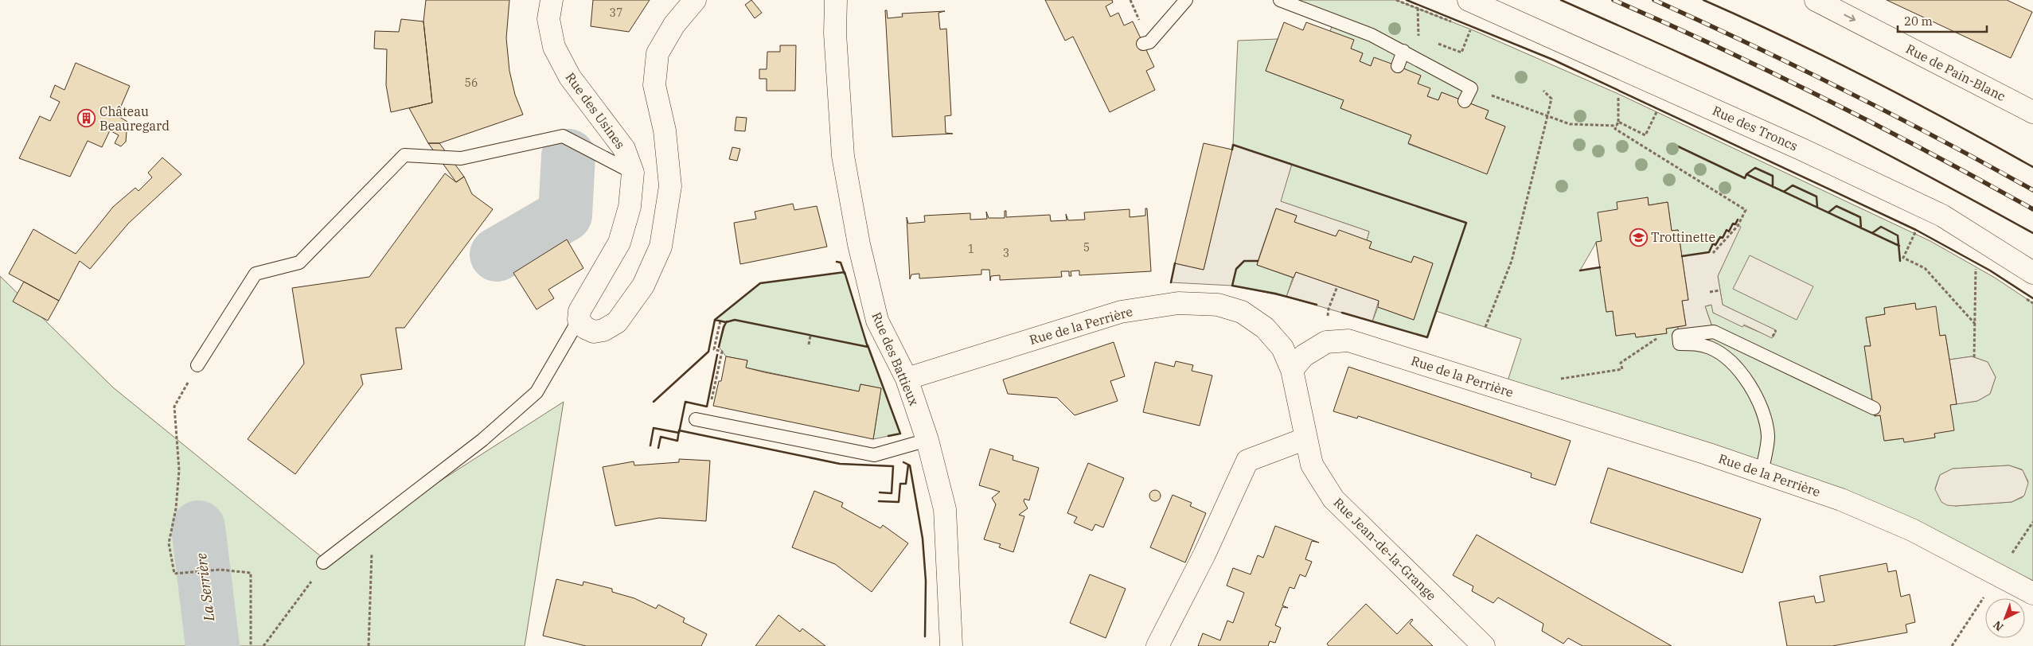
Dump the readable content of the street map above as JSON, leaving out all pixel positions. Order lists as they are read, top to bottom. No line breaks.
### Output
{"streets":{"street":["Rue de Pain-Blanc","Rue des Usines","Rue des Troncs","Rue de la Perrière","Rue des Battieux","Rue Jean-de-la-Grange"]},"crossings":[["Rue de la Perrière","Rue des Battieux"],["Rue de la Perrière","Rue Jean-de-la-Grange"]],"one_way":["Rue de Pain-Blanc"],"water":["La Serrière"],"places":{"building":["Château Beauregard"],"school or university":["Trottinette"]},"house_numbers":["37","56","5","1","3"],"scale_bar":"20 m","north":"bottom left"}
